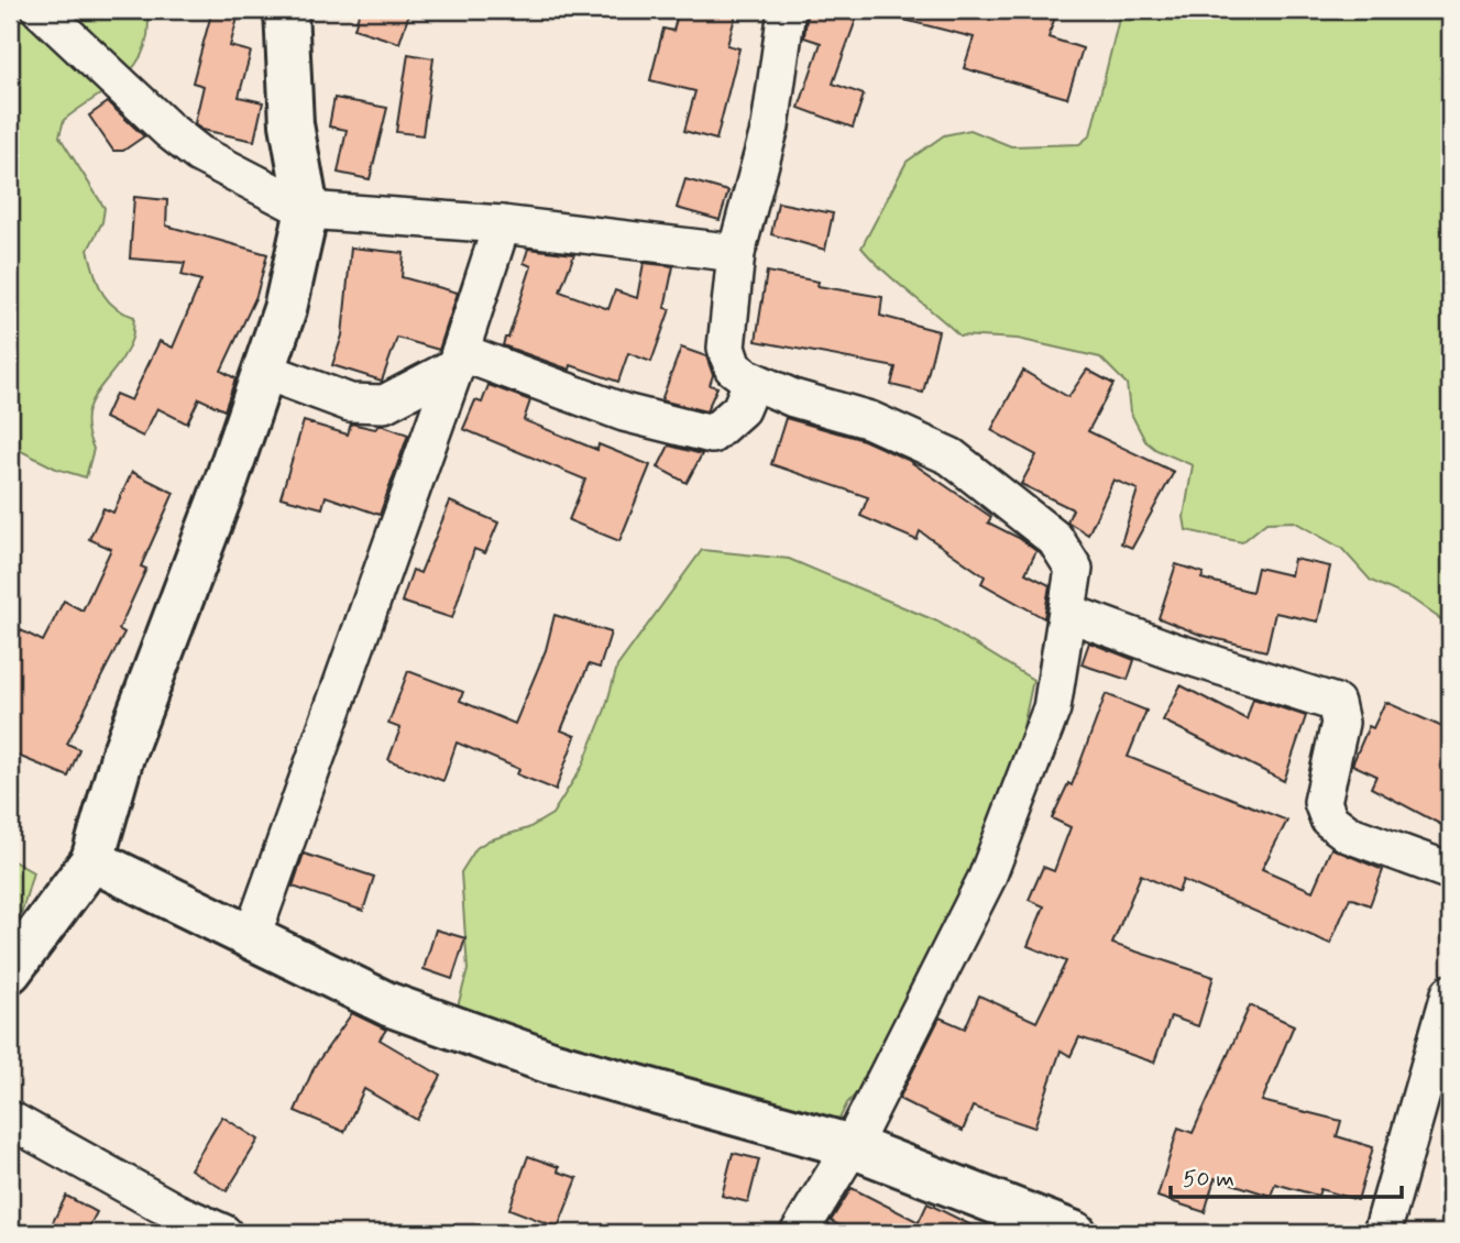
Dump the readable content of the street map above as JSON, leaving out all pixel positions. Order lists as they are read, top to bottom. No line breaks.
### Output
{"scale_bar":"50 m"}
